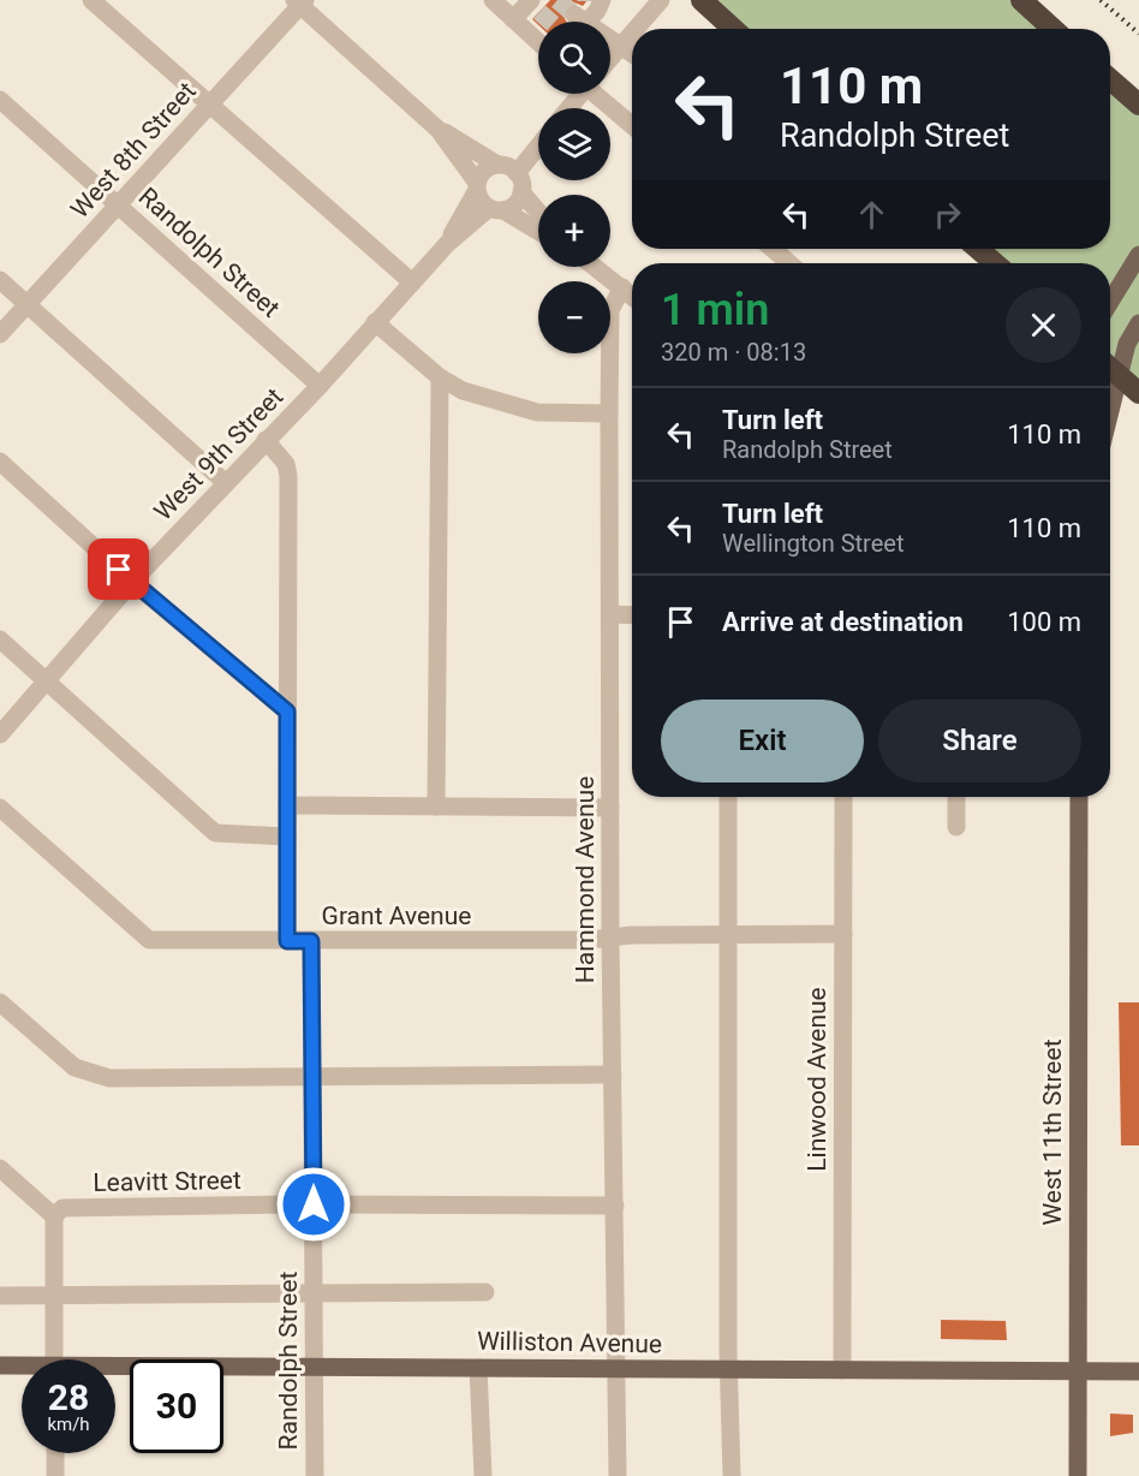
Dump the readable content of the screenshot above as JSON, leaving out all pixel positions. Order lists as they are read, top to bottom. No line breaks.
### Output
{"streets":{"main road":["West 11th Street","Williston Avenue"],"street":["West 8th Street","Randolph Street","West 9th Street","Hammond Avenue","Grant Avenue","Linwood Avenue","Leavitt Street"]},"crossings":[["West 8th Street","Randolph Street"],["Randolph Street","West 9th Street"],["Randolph Street","Grant Avenue"],["Randolph Street","Leavitt Street"],["Randolph Street","Williston Avenue"],["Hammond Avenue","Grant Avenue"],["Hammond Avenue","Leavitt Street"],["Hammond Avenue","Williston Avenue"],["Grant Avenue","Linwood Avenue"],["Linwood Avenue","Williston Avenue"],["West 11th Street","Williston Avenue"]],"page":{"map_buttons":["+","−"],"turn":["110 m","Randolph Street"],"heading":["1 min","320 m · 08:13"],"list":[{"name":"Turn left","note":"Randolph Street","value":"110 m"},{"name":"Turn left","note":"Wellington Street","value":"110 m"},{"name":"Arrive at destination","value":"100 m"}],"buttons":["Exit","Share"],"speed":"28 km/h","limit":"30"}}
